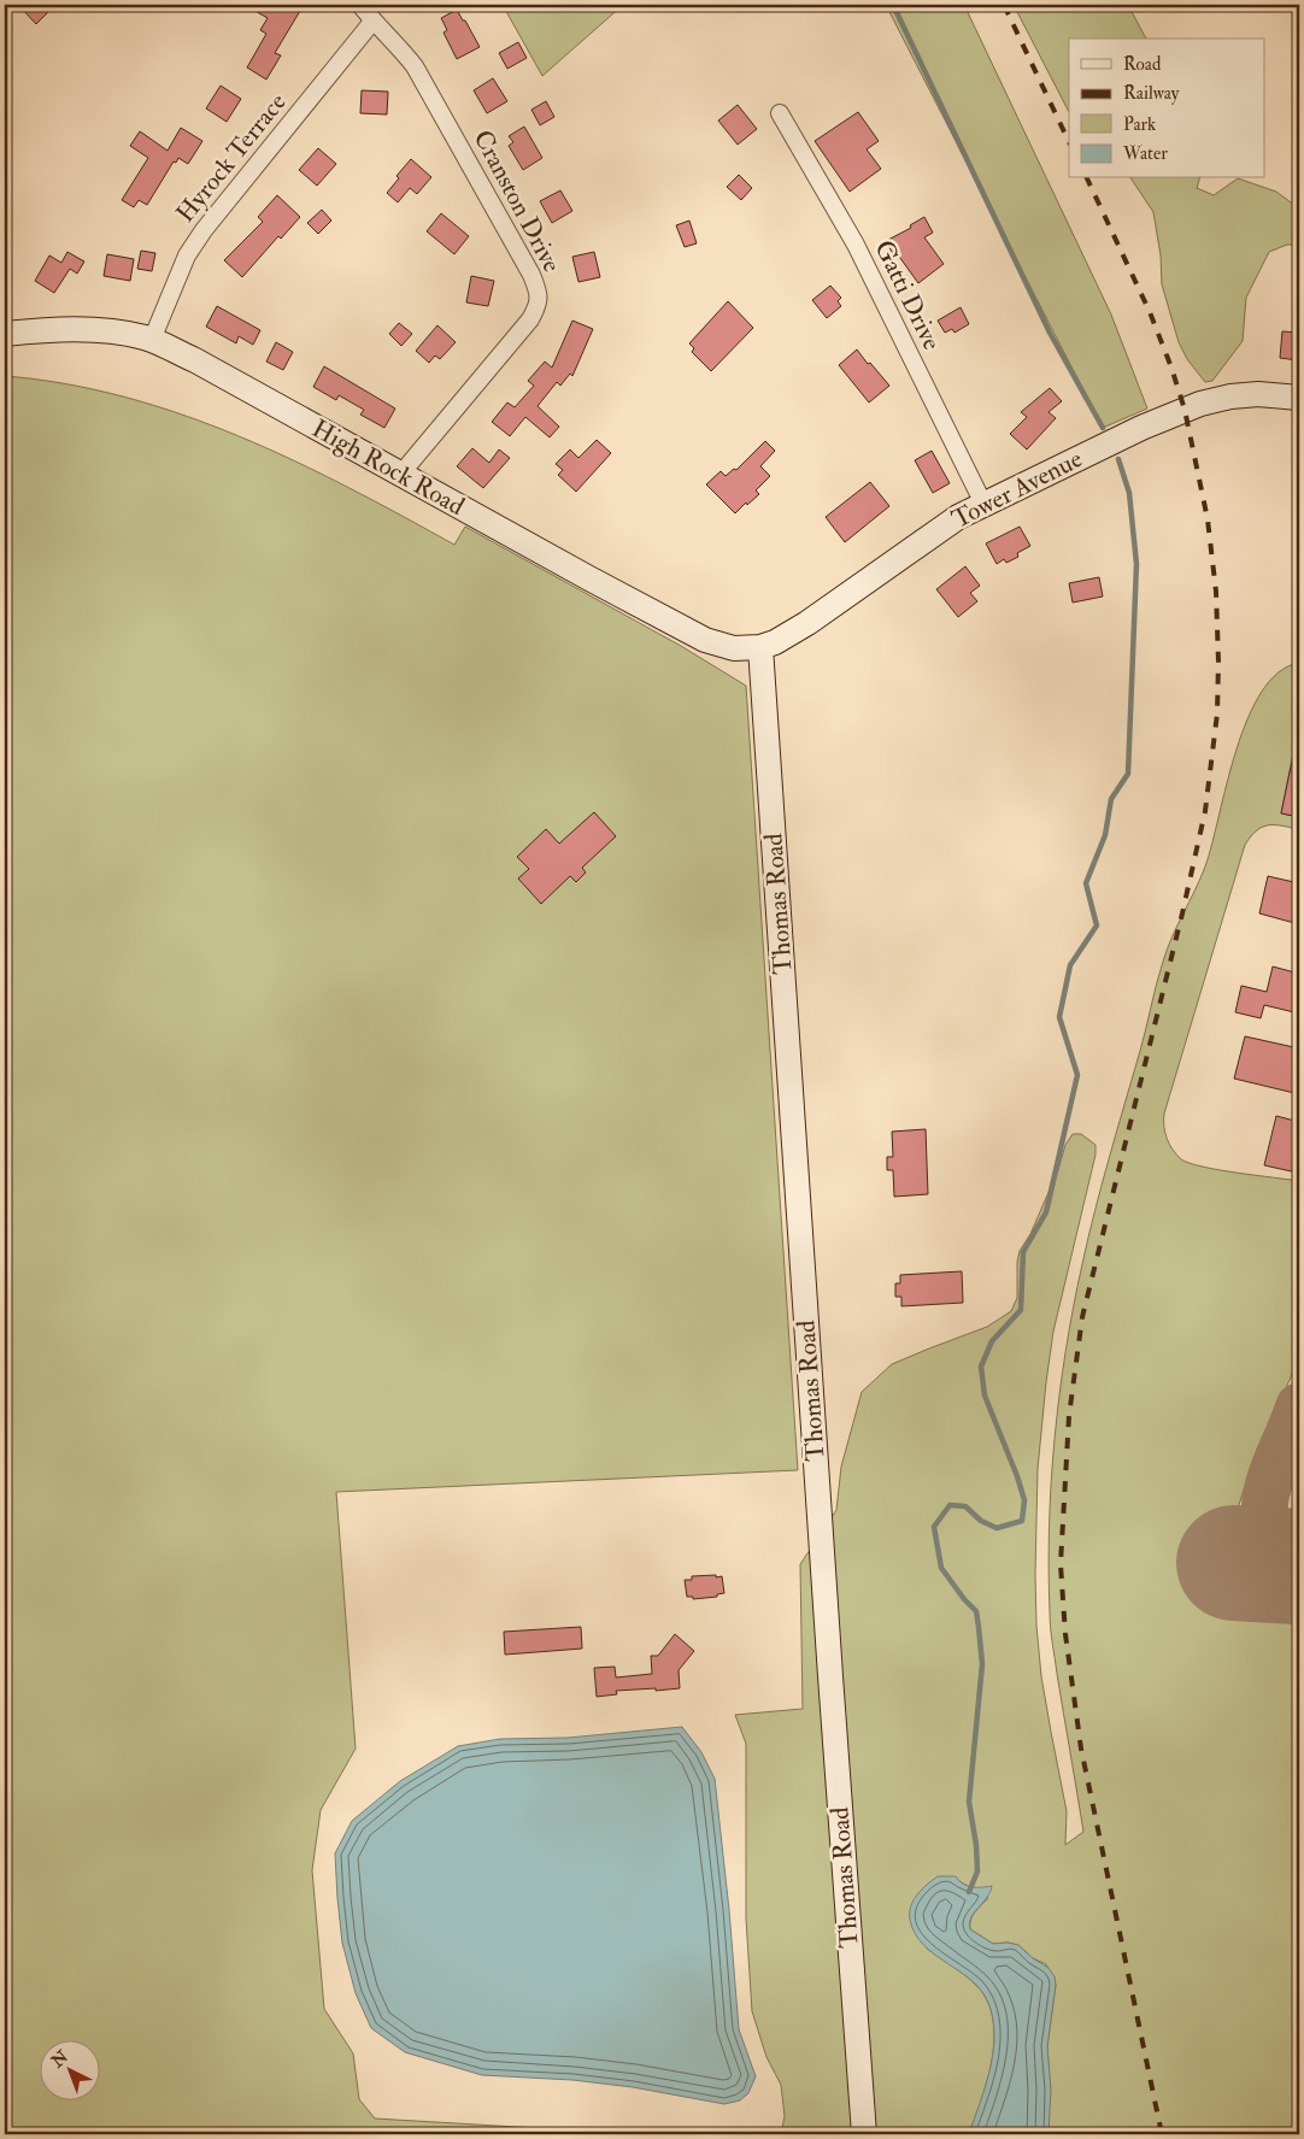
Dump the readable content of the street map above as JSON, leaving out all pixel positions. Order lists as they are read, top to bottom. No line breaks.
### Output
{"streets":{"main road":["High Rock Road","Tower Avenue","Thomas Road"],"street":["Hyrock Terrace","Cranston Drive","Gatti Drive"]},"crossings":[["Hyrock Terrace","Cranston Drive"],["Hyrock Terrace","High Rock Road"],["Cranston Drive","High Rock Road"],["Gatti Drive","Tower Avenue"],["High Rock Road","Tower Avenue"],["High Rock Road","Thomas Road"],["Tower Avenue","Thomas Road"]],"legend":["Road","Railway","Park","Water"],"north":"top left"}
